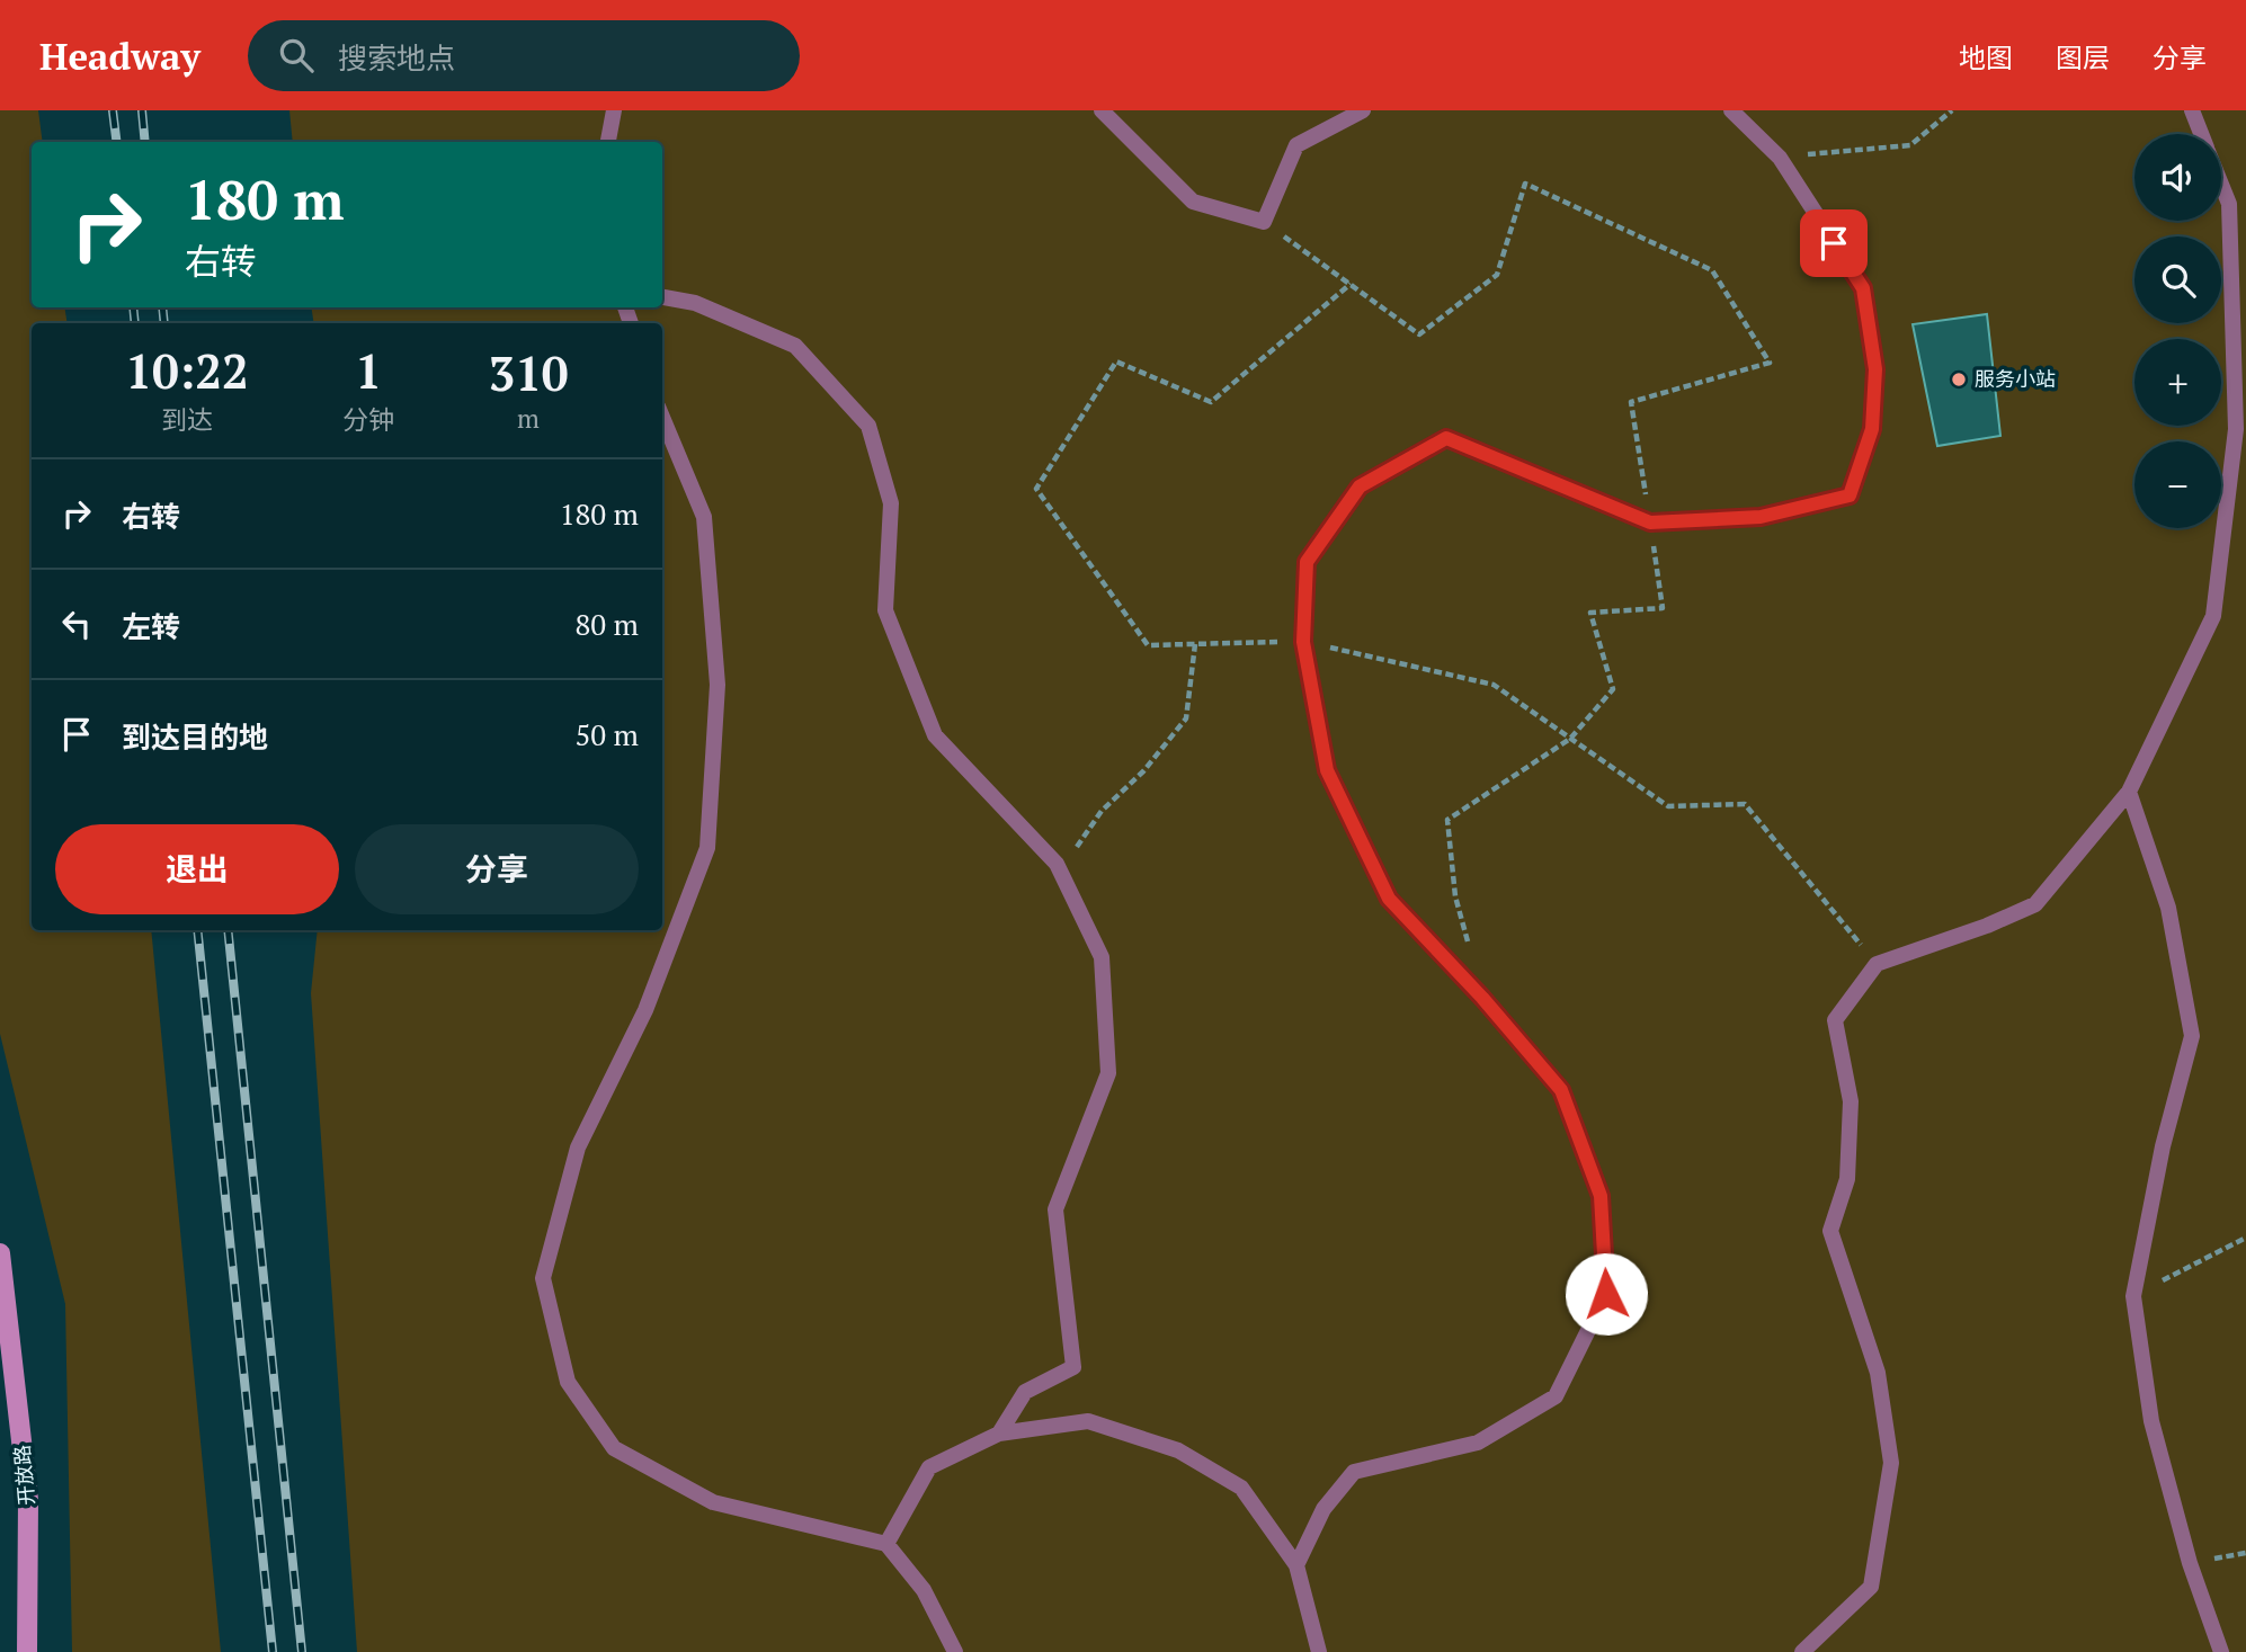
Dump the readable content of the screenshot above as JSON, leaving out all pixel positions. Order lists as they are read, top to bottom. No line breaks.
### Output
{"streets":{"main road":["开放路"]},"places":["服务小站"],"page":{"header":"Headway","search":"搜索地点","nav":["地图","图层","分享"],"map_buttons":["+","−"],"turn":["180 m","右转"],"eta":["10:22","到达","1","分钟","310","m"],"list":[{"name":"右转","value":"180 m"},{"name":"左转","value":"80 m"},{"name":"到达目的地","value":"50 m"}],"buttons":["退出","分享"]}}
